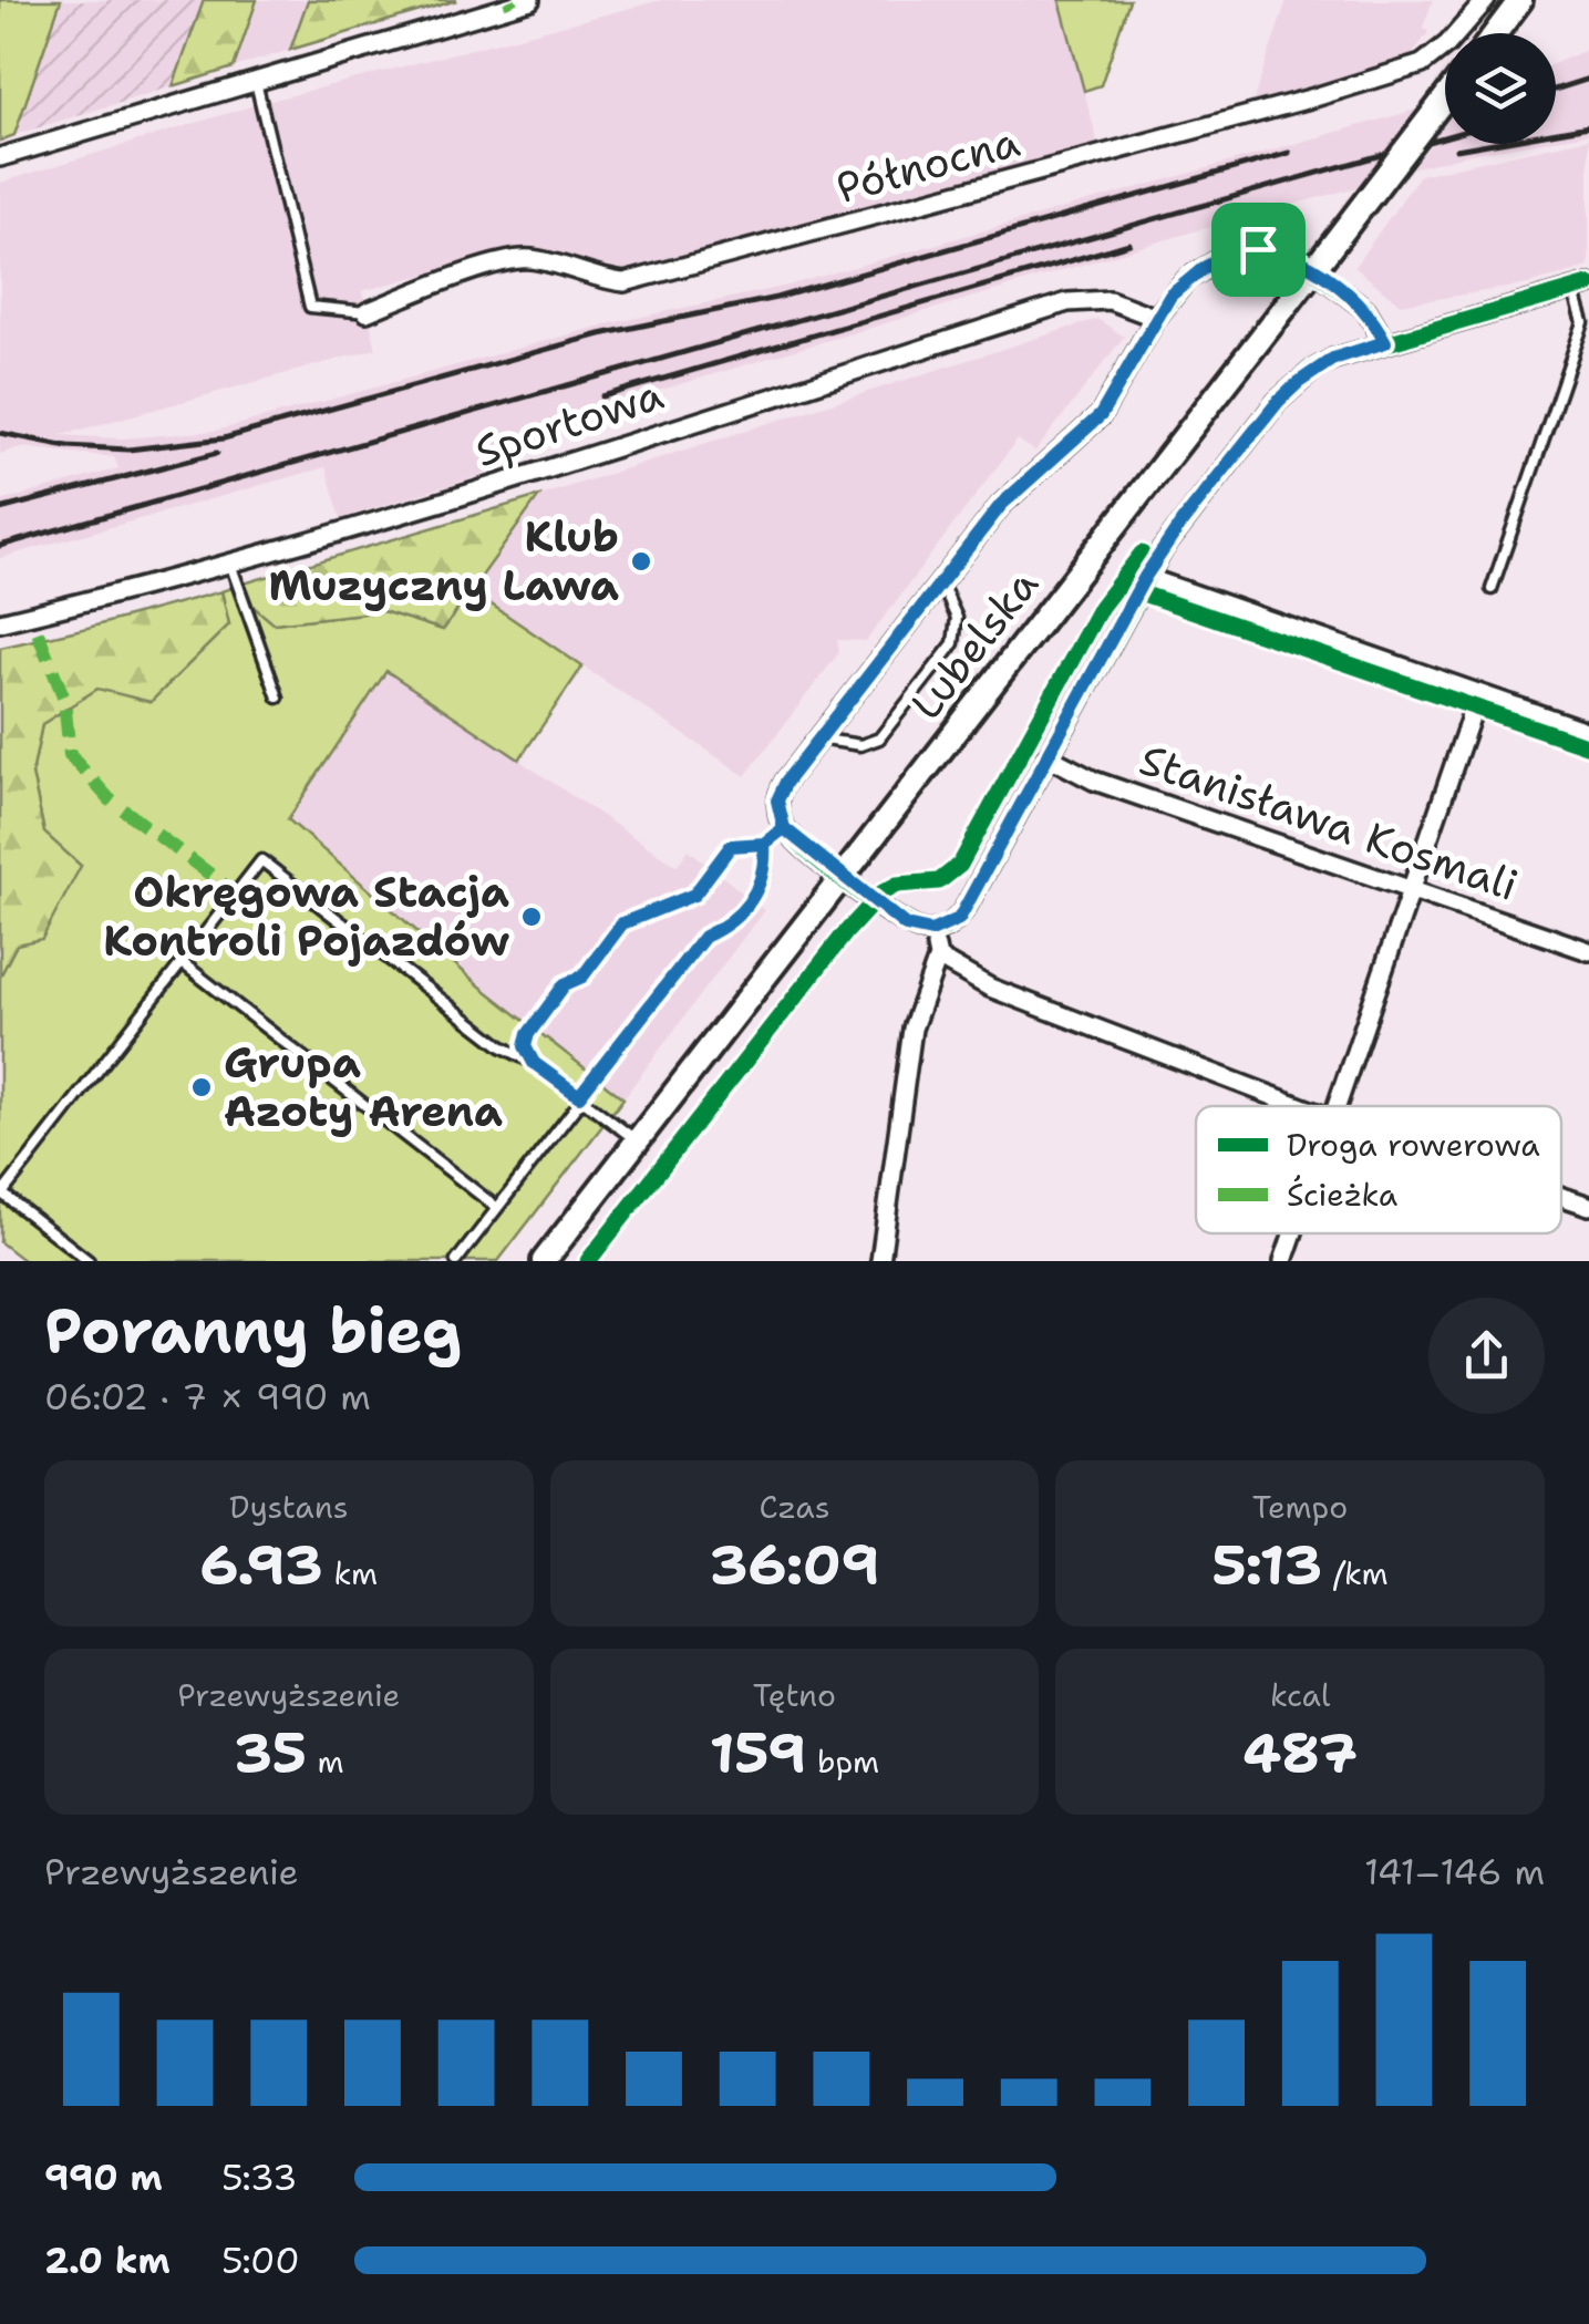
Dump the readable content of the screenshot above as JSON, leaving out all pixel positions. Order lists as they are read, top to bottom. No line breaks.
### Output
{"streets":{"main road":["Lubelska"],"street":["Północna","Sportowa","Stanisława Kosmali"]},"places":["Klub Muzyczny Lawa","Okręgowa Stacja Kontroli Pojazdów","Grupa Azoty Arena"],"legend":["Droga rowerowa","Ścieżka"],"page":{"heading":["Poranny bieg","06:02 · 7 × 990 m"],"stats":[["Dystans","6.93 km"],["Czas","36:09"],["Tempo","5:13 /km"],["Przewyższenie","35 m"],["Tętno","159 bpm"],["kcal","487"]],"chart":["Przewyższenie","141–146 m"],"list":[{"name":"990 m","note":"5:33"},{"name":"2.0 km","note":"5:00"}]}}
